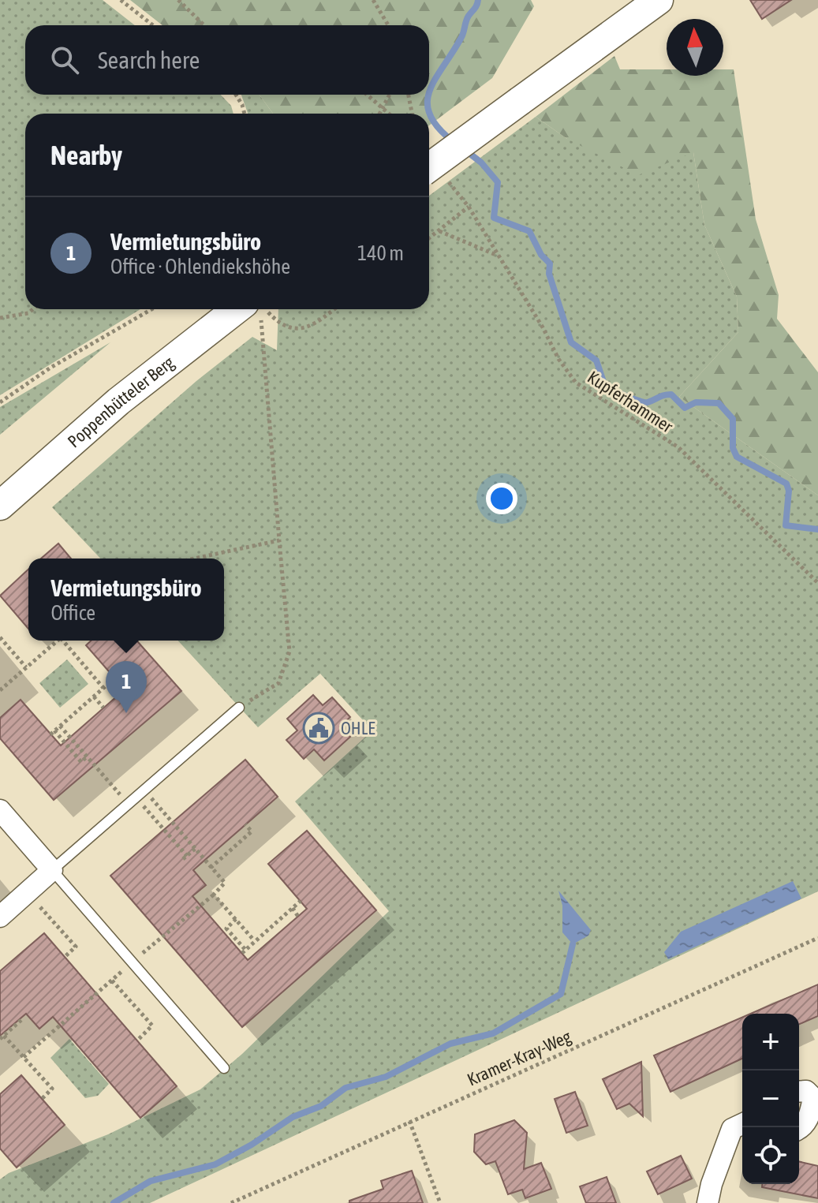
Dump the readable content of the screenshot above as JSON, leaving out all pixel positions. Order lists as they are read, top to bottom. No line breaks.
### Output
{"streets":{"main road":["Poppenbütteler Berg"],"path":["Kupferhammer","Kramer-Kray-Weg"]},"places":{"public building":["OHLE"]},"north":"top","page":{"search":"Search here","heading":"Nearby","list":[{"mark":"1","name":"Vermietungsbüro","note":"Office · Ohlendiekshöhe","value":"140 m"}],"popup":["Vermietungsbüro","Office"],"pins":"1","map_buttons":["+","−"]}}
